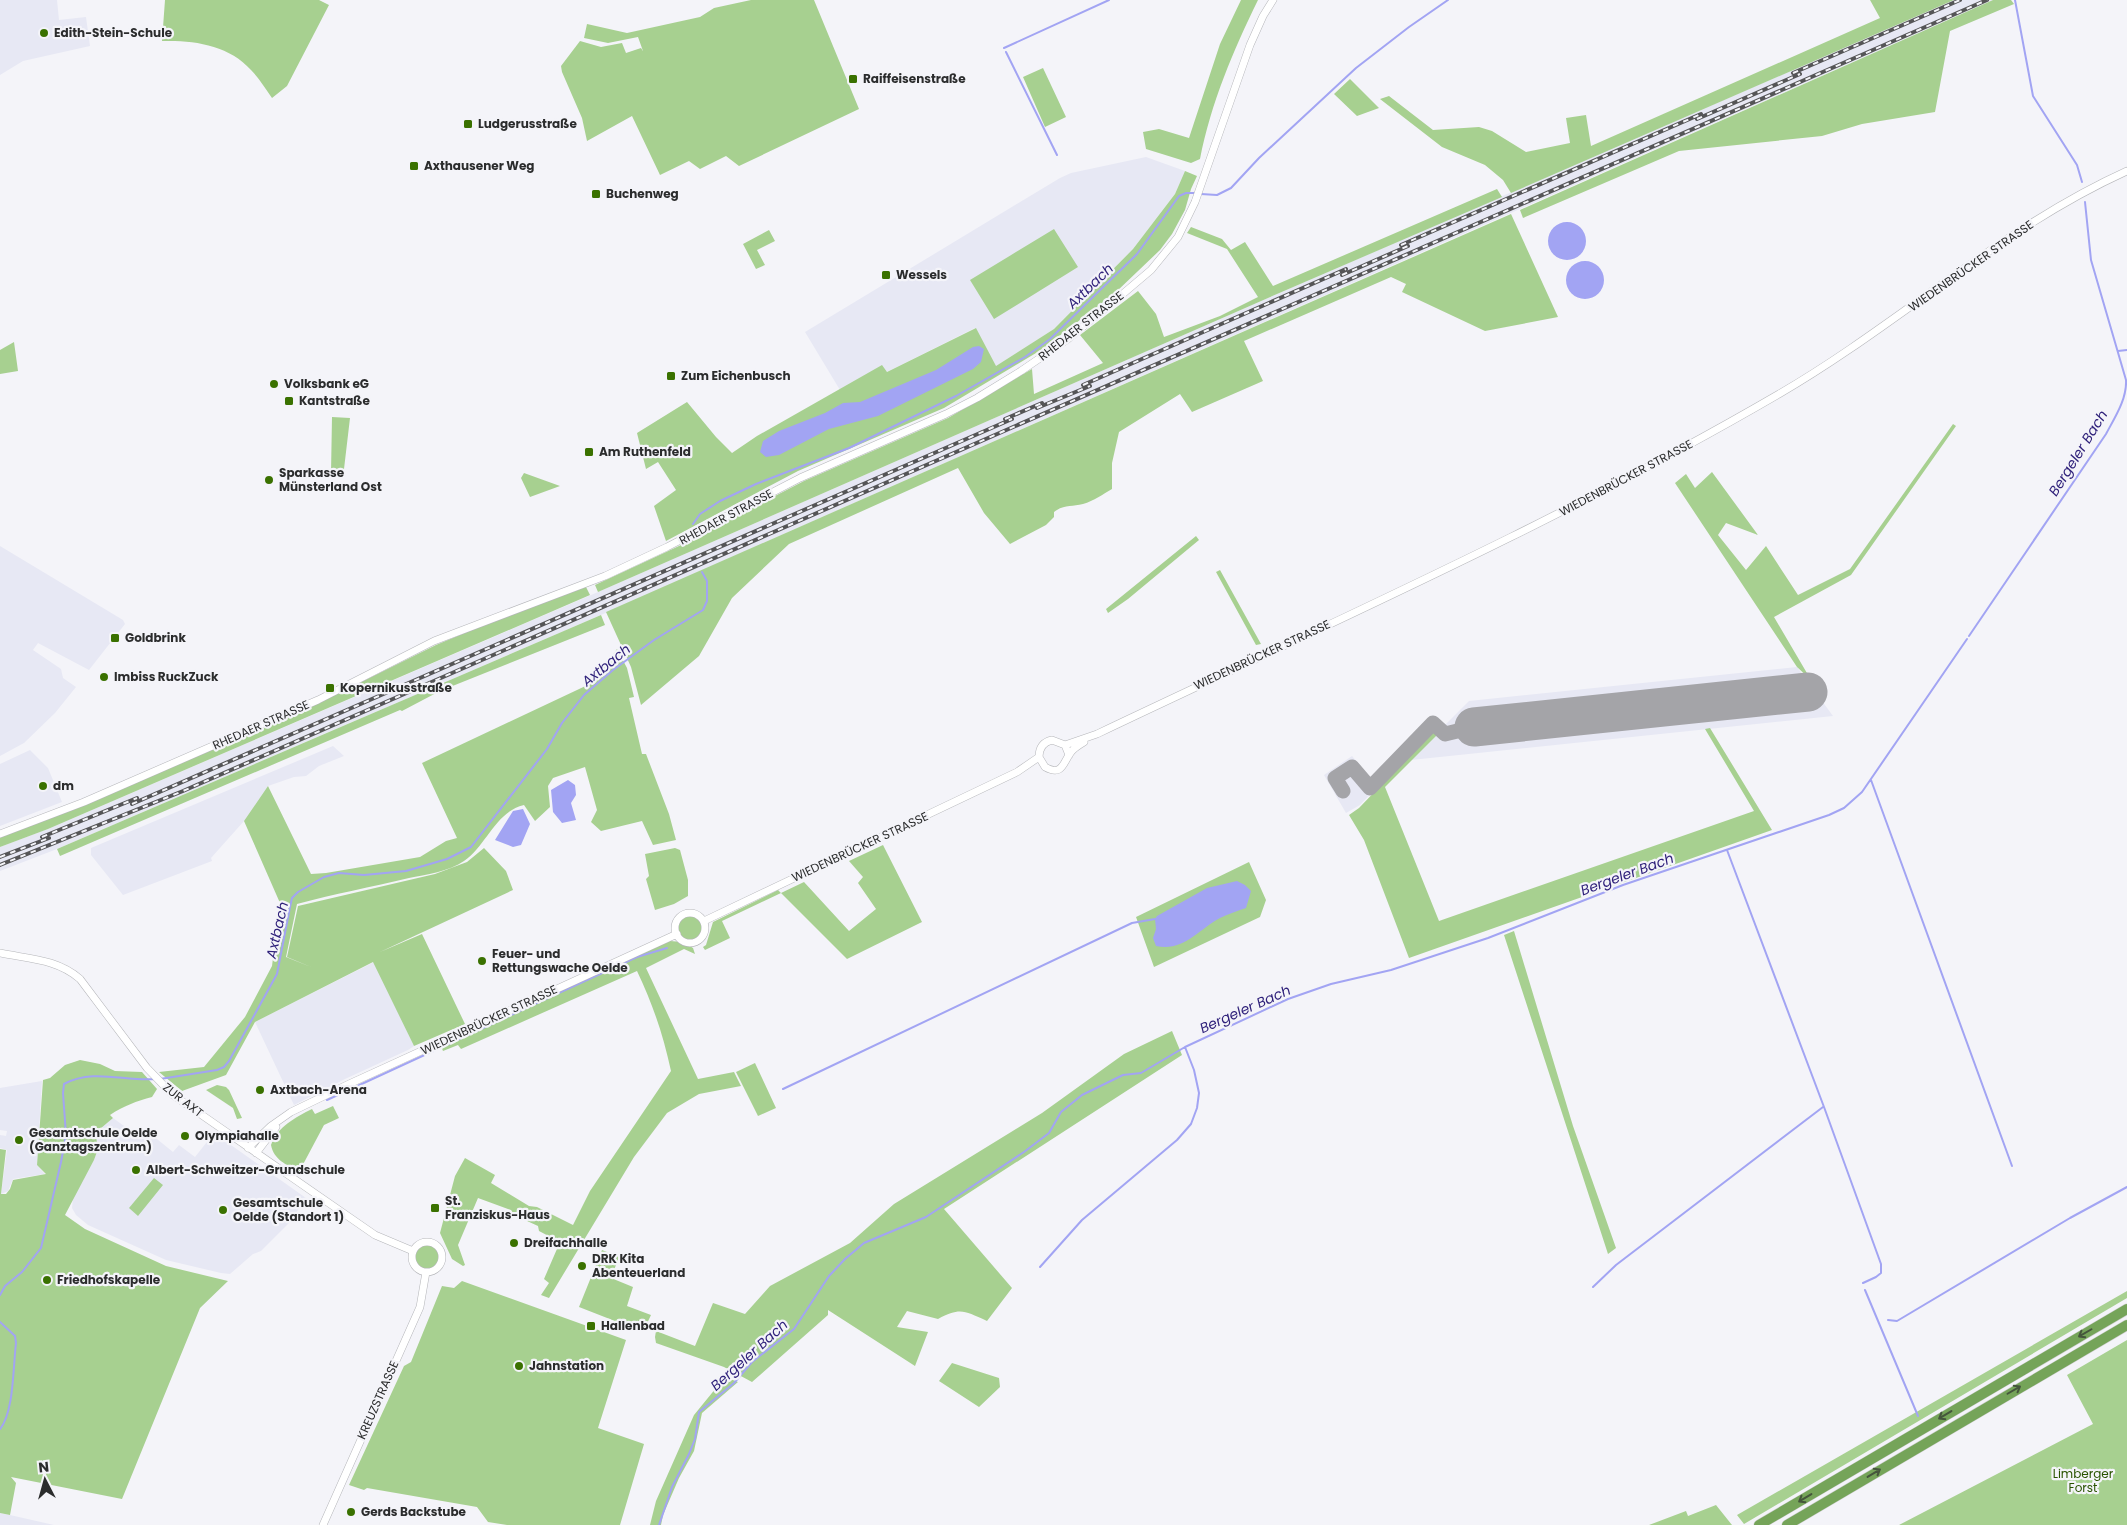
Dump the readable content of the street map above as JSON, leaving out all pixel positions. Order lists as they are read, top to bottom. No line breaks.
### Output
{"streets":{"street":["WIEDENBRÜCKER STRASSE","RHEDAER STRASSE","ZUR AXT","KREUZSTRASSE"]},"crossings":[["WIEDENBRÜCKER STRASSE","ZUR AXT"],["ZUR AXT","KREUZSTRASSE"]],"water":["Axtbach","Bergeler Bach"],"parks":["Limberger Forst"],"places":{"other":["Edith-Stein-Schule","Volksbank eG","Sparkasse Münsterland Ost","Imbiss RuckZuck","dm","Feuer- und Rettungswache Oelde","Axtbach-Arena","Olympiahalle","Gesamtschule Oelde (Ganztagszentrum)","Albert-Schweitzer-Grundschule","Gesamtschule Oelde (Standort 1)","Dreifachhalle","DRK Kita Abenteuerland","Friedhofskapelle","Jahnstation","Gerds Backstube"],"transit":["Raiffeisenstraße","Ludgerusstraße","Axthausener Weg","Buchenweg","Wessels","Zum Eichenbusch","Kantstraße","Am Ruthenfeld","Goldbrink","Kopernikusstraße","St. Franziskus-Haus","Hallenbad"]},"north":"top"}
